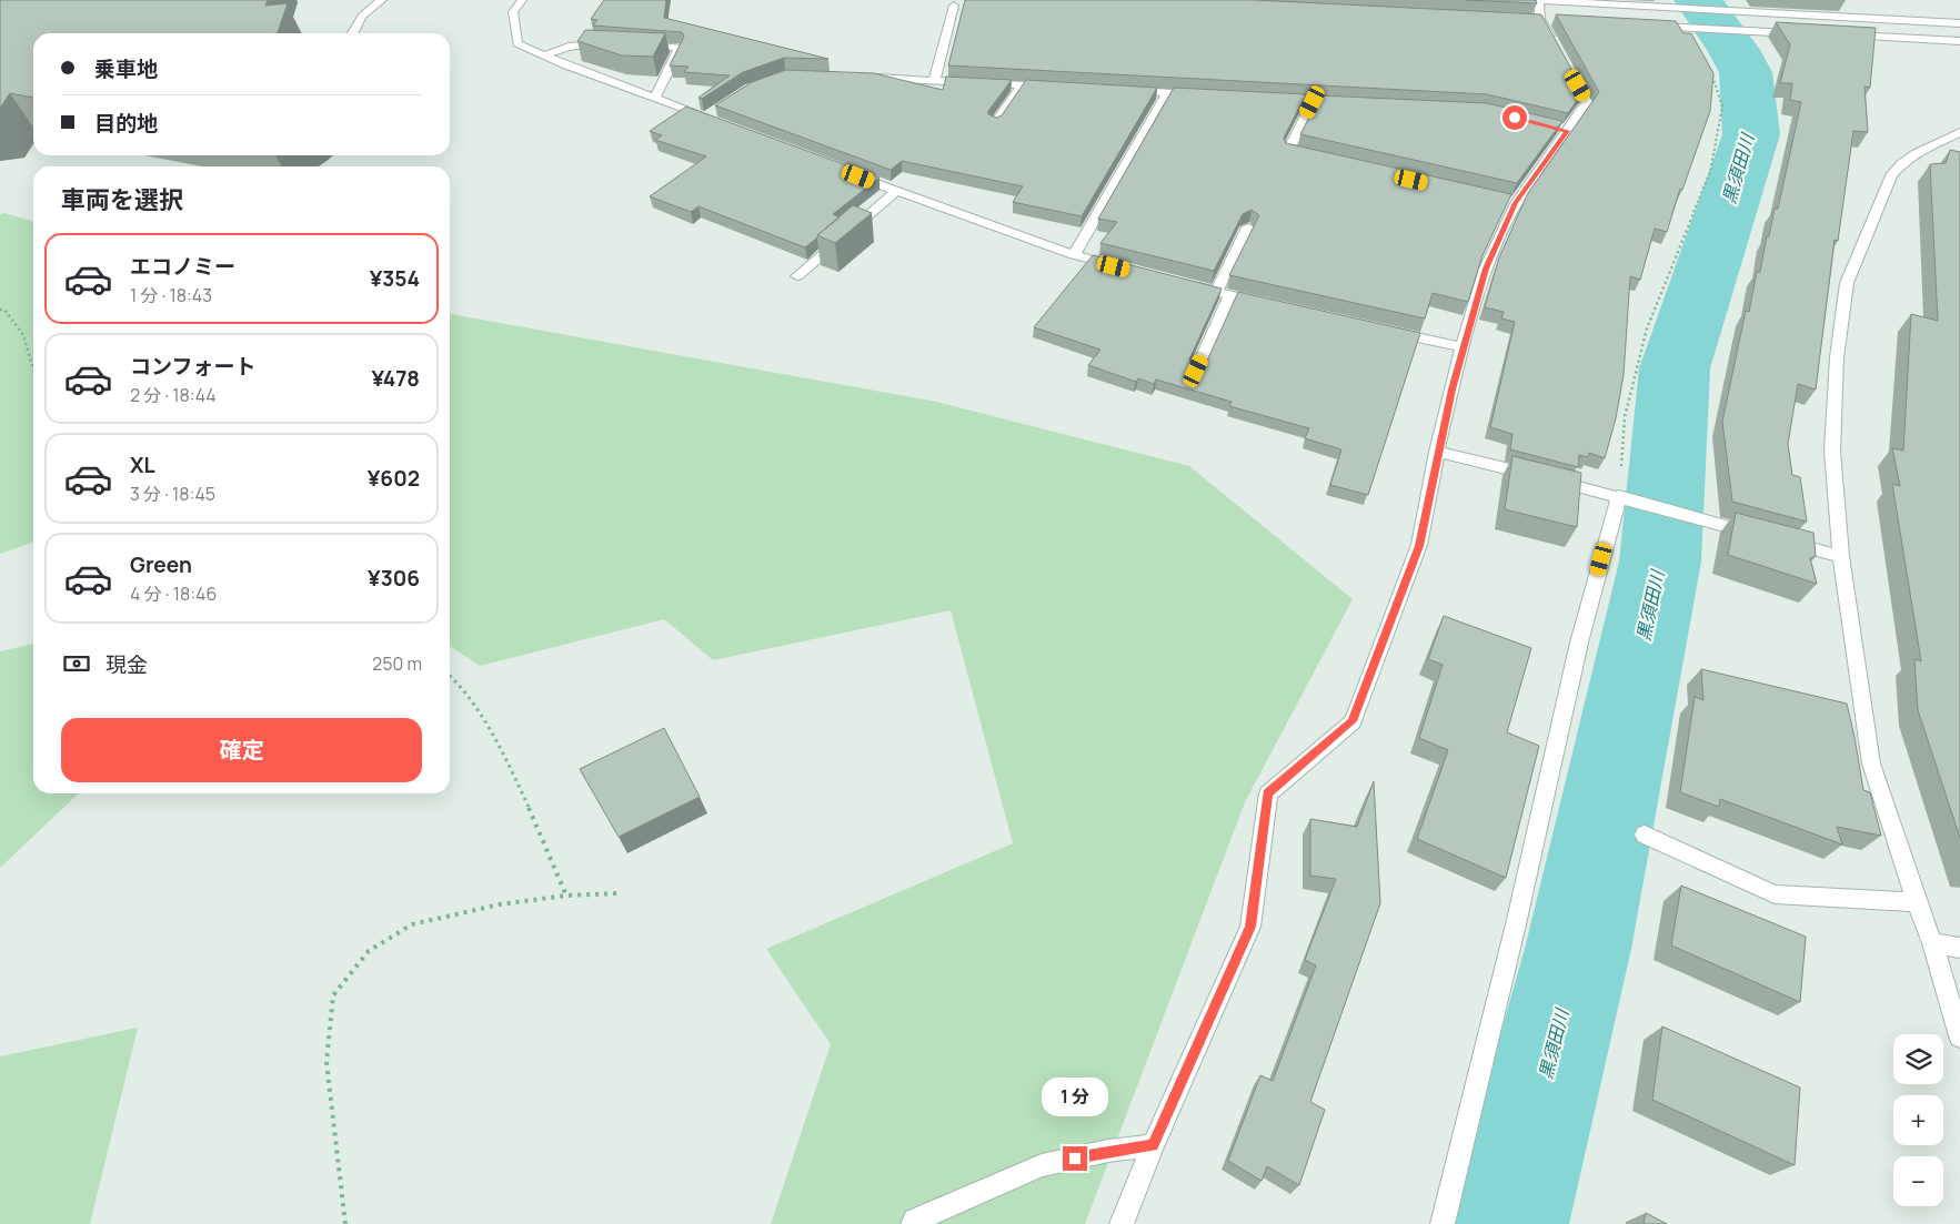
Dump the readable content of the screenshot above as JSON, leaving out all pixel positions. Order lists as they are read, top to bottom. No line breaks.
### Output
{"water":["黒須田川"],"page":{"banner":["乗車地","目的地"],"heading":"車両を選択","list":[{"name":"エコノミー","note":"1 分 · 18:43","value":"¥354"},{"name":"コンフォート","note":"2 分 · 18:44","value":"¥478"},{"name":"XL","note":"3 分 · 18:45","value":"¥602"},{"name":"Green","note":"4 分 · 18:46","value":"¥306"}],"pay":["現金","250 m"],"buttons":"確定","map_buttons":["+","−"],"bubble":"1 分"}}
